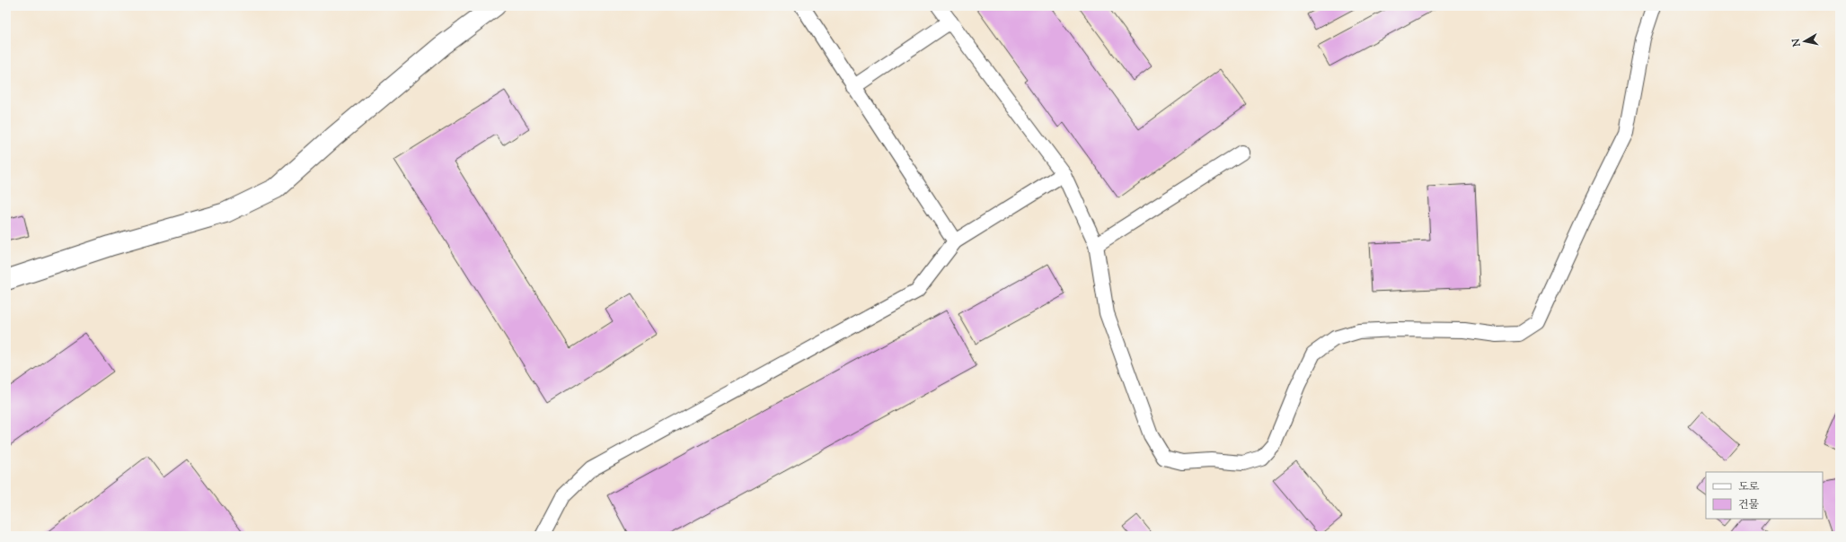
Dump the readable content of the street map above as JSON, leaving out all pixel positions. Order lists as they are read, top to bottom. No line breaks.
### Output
{"legend":["도로","건물"],"north":"left"}
